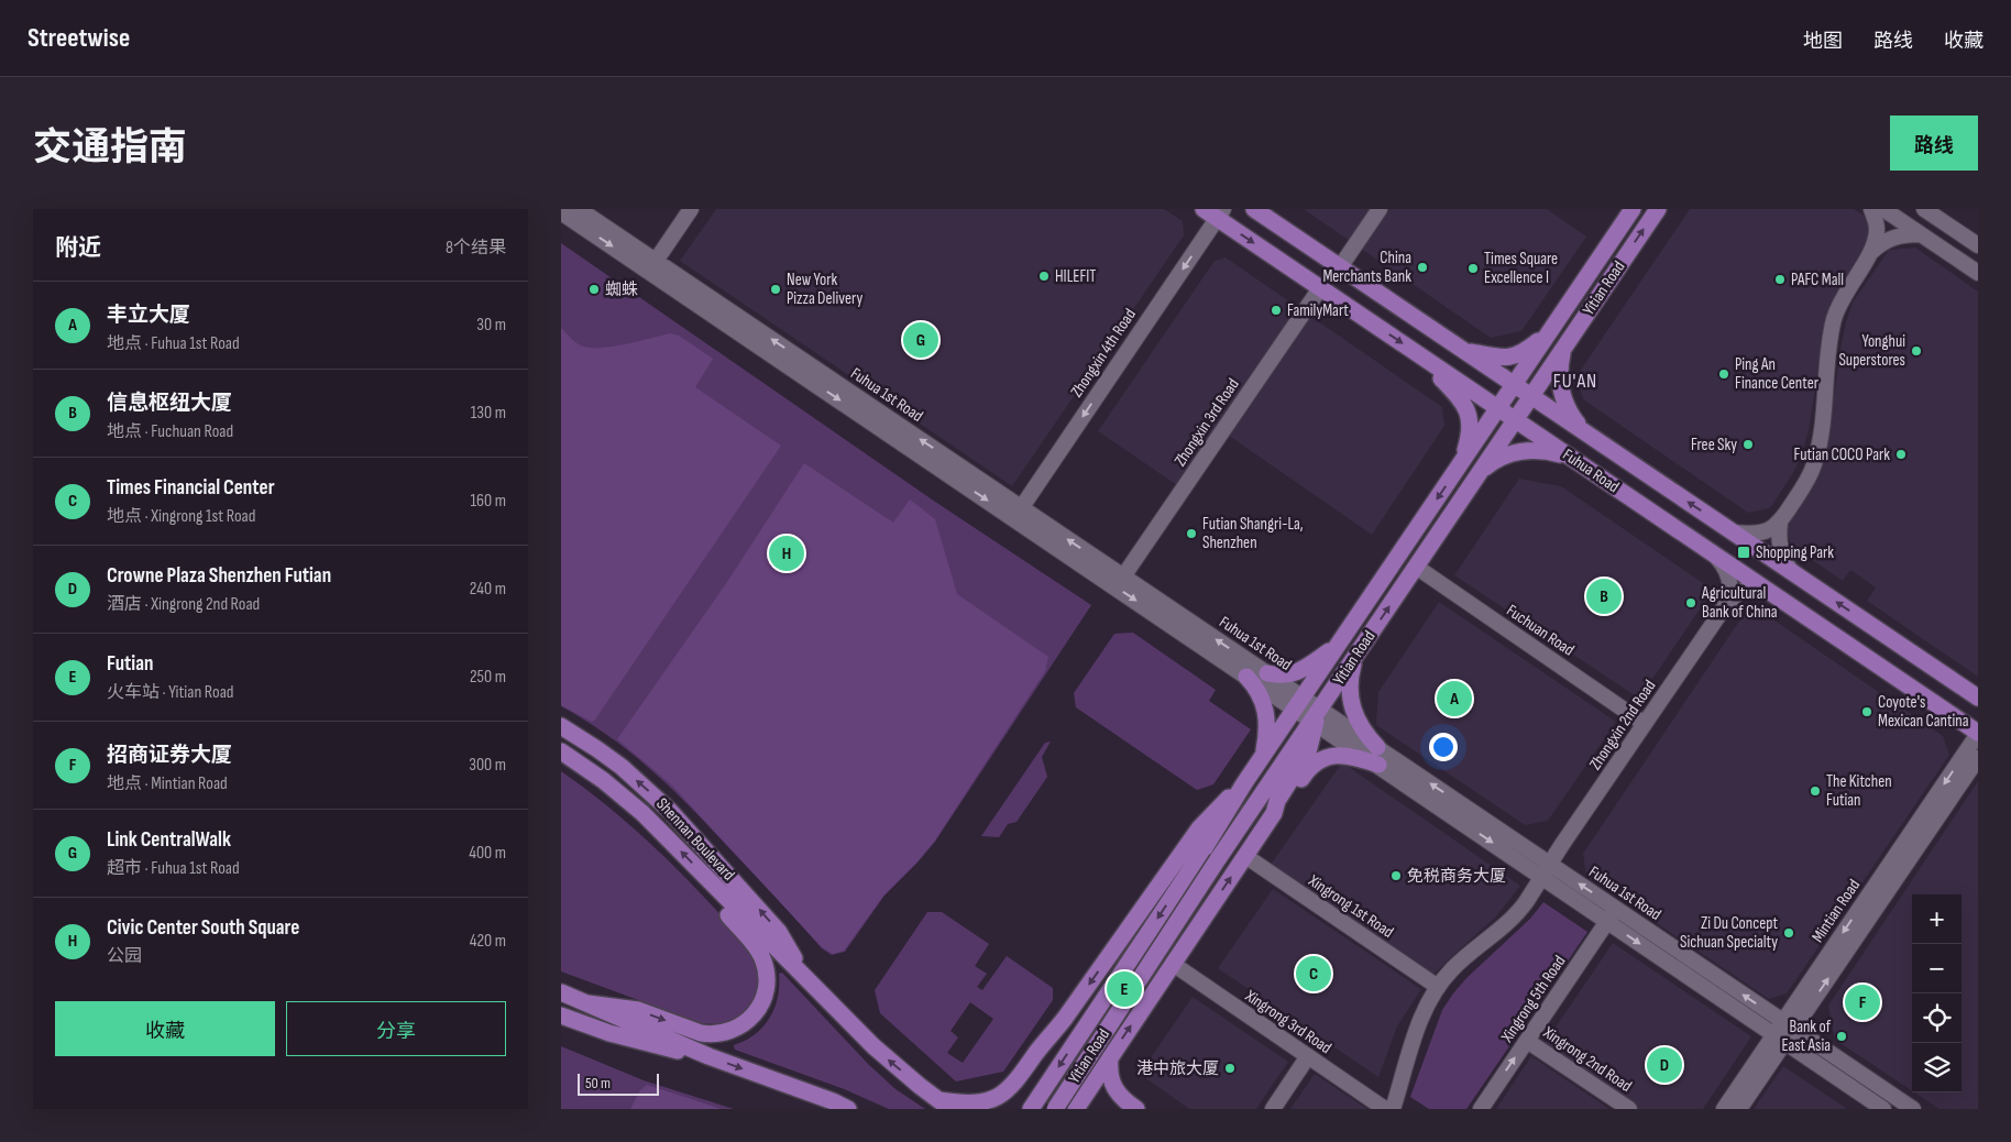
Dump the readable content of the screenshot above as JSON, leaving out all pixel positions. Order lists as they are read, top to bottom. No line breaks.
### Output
{"streets":{"main road":["Yitian Road","Fuhua Road","Shennan Boulevard"],"street":["Zhongxin 4th Road","Fuhua 1st Road","Zhongxin 3rd Road","Fuchuan Road","Zhongxin 2nd Road","Xingrong 1st Road","Mintian Road","Xingrong 5th Road","Xingrong 3rd Road","Xingrong 2nd Road"]},"crossings":[["Yitian Road","Fuhua 1st Road"],["Yitian Road","Fuhua Road"],["Yitian Road","Fuchuan Road"],["Zhongxin 4th Road","Fuhua 1st Road"],["Zhongxin 4th Road","Fuhua Road"],["Fuhua 1st Road","Zhongxin 3rd Road"],["Fuhua 1st Road","Zhongxin 2nd Road"],["Fuhua 1st Road","Mintian Road"],["Fuhua 1st Road","Xingrong 5th Road"],["Zhongxin 3rd Road","Fuhua Road"],["Fuhua Road","Zhongxin 2nd Road"],["Fuhua Road","Mintian Road"],["Fuchuan Road","Zhongxin 2nd Road"],["Zhongxin 2nd Road","Xingrong 1st Road"],["Xingrong 5th Road","Xingrong 2nd Road"]],"one_way":["Zhongxin 4th Road","Xingrong 5th Road"],"districts":["FU'AN"],"places":{"other":["China Merchants Bank","Times Square Excellence I","HILEFIT","PAFC Mall","蜘蛛","New York Pizza Delivery","FamilyMart","Yonghui Superstores","Ping An Finance Center","Free Sky","Futian COCO Park","Futian Shangri-La, Shenzhen","Agricultural Bank of China","Coyote's Mexican Cantina","The Kitchen Futian","免税商务大厦","Zi Du Concept Sichuan Specialty","Bank of East Asia","港中旅大厦"],"transit":["Shopping Park"]},"scale_bar":"50 m","page":{"header":"Streetwise","nav":["地图","路线","收藏"],"title":"交通指南","buttons":["路线",["收藏","分享"]],"heading":["附近","8个结果"],"list":[{"mark":"A","name":"丰立大厦","note":"地点 · Fuhua 1st Road","value":"30 m"},{"mark":"B","name":"信息枢纽大厦","note":"地点 · Fuchuan Road","value":"130 m"},{"mark":"C","name":"Times Financial Center","note":"地点 · Xingrong 1st Road","value":"160 m"},{"mark":"D","name":"Crowne Plaza Shenzhen Futian","note":"酒店 · Xingrong 2nd Road","value":"240 m"},{"mark":"E","name":"Futian","note":"火车站 · Yitian Road","value":"250 m"},{"mark":"F","name":"招商证券大厦","note":"地点 · Mintian Road","value":"300 m"},{"mark":"G","name":"Link CentralWalk","note":"超市 · Fuhua 1st Road","value":"400 m"},{"mark":"H","name":"Civic Center South Square","note":"公园","value":"420 m"}],"pins":["G","H","B","A","C","E","F","D"],"map_buttons":["+","−"],"scale":"50 m"}}
